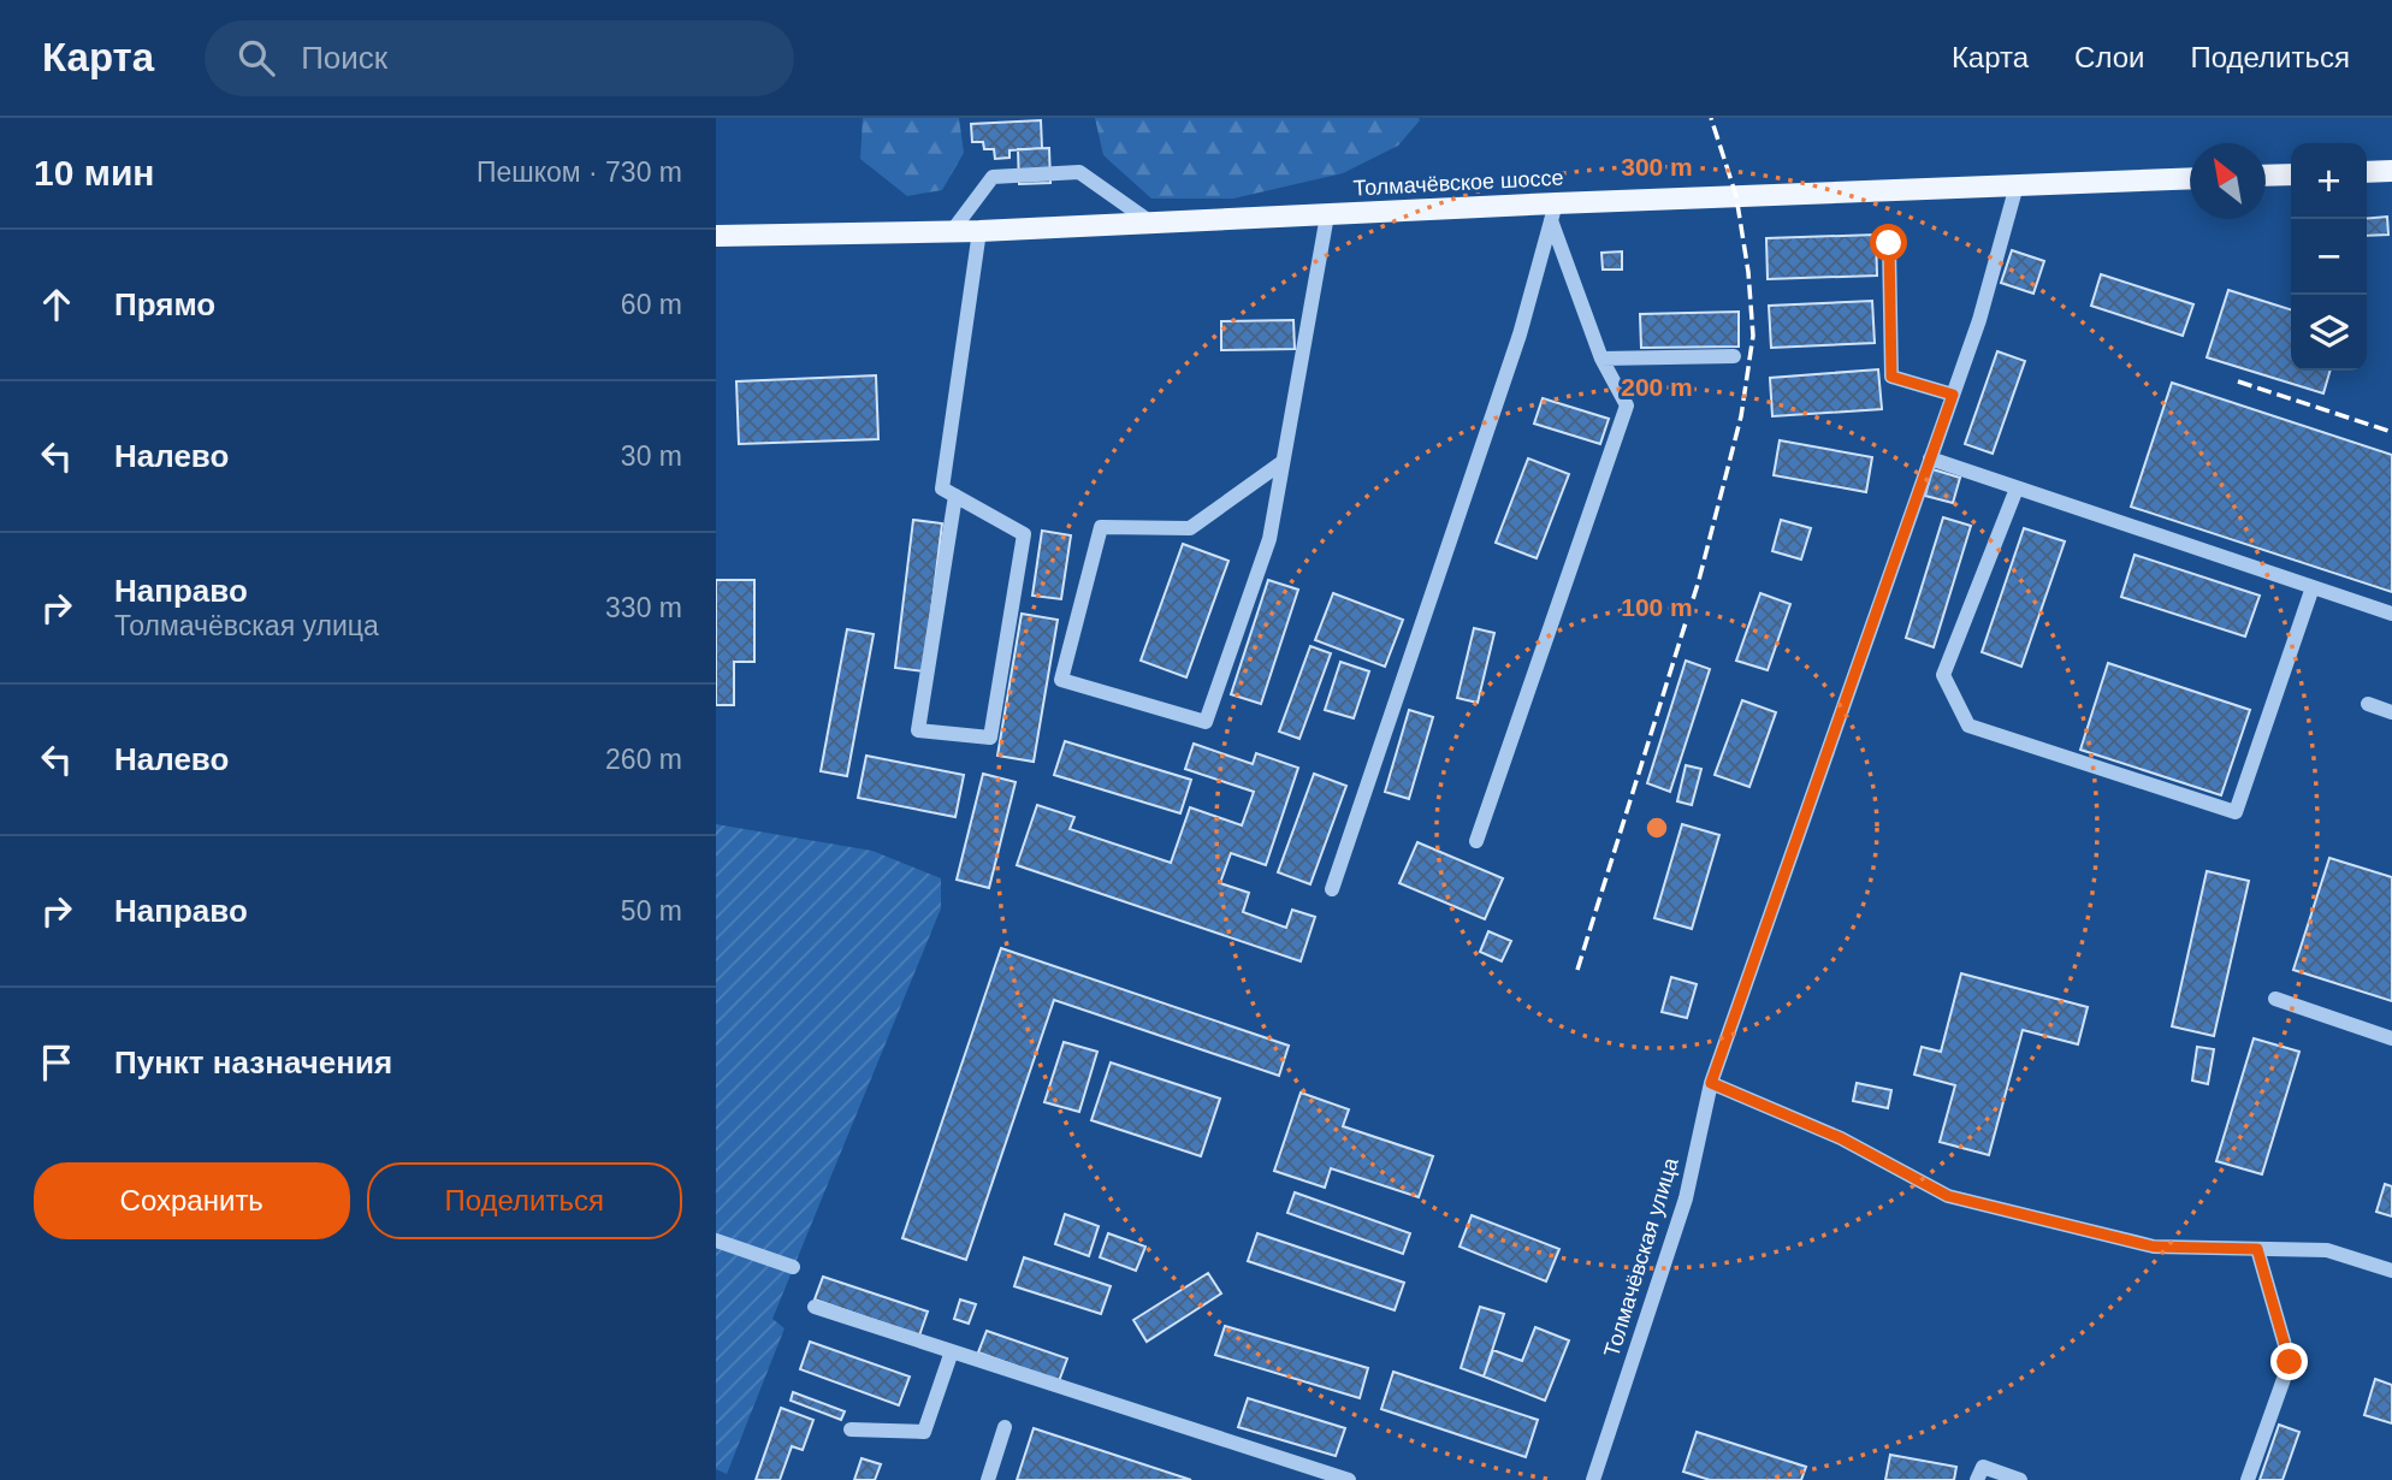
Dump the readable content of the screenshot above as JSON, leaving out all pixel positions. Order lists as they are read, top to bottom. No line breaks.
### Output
{"streets":{"main road":["Толмачёвское шоссе"],"street":["Толмачёвская улица"]},"crossings":[["Толмачёвское шоссе","Толмачёвская улица"]],"north":"top left","page":{"header":"Карта","search":"Поиск","nav":["Карта","Слои","Поделиться"],"heading":["10 мин","Пешком · 730 m"],"map_buttons":["+","−"],"list":[["Прямо","60 m"],["Налево","30 m"],["Направо","Толмачёвская улица","330 m"],["Налево","260 m"],["Направо","50 m"],"Пункт назначения"],"buttons":["Сохранить","Поделиться"]},"rings":["300 m","200 m","100 m"]}
